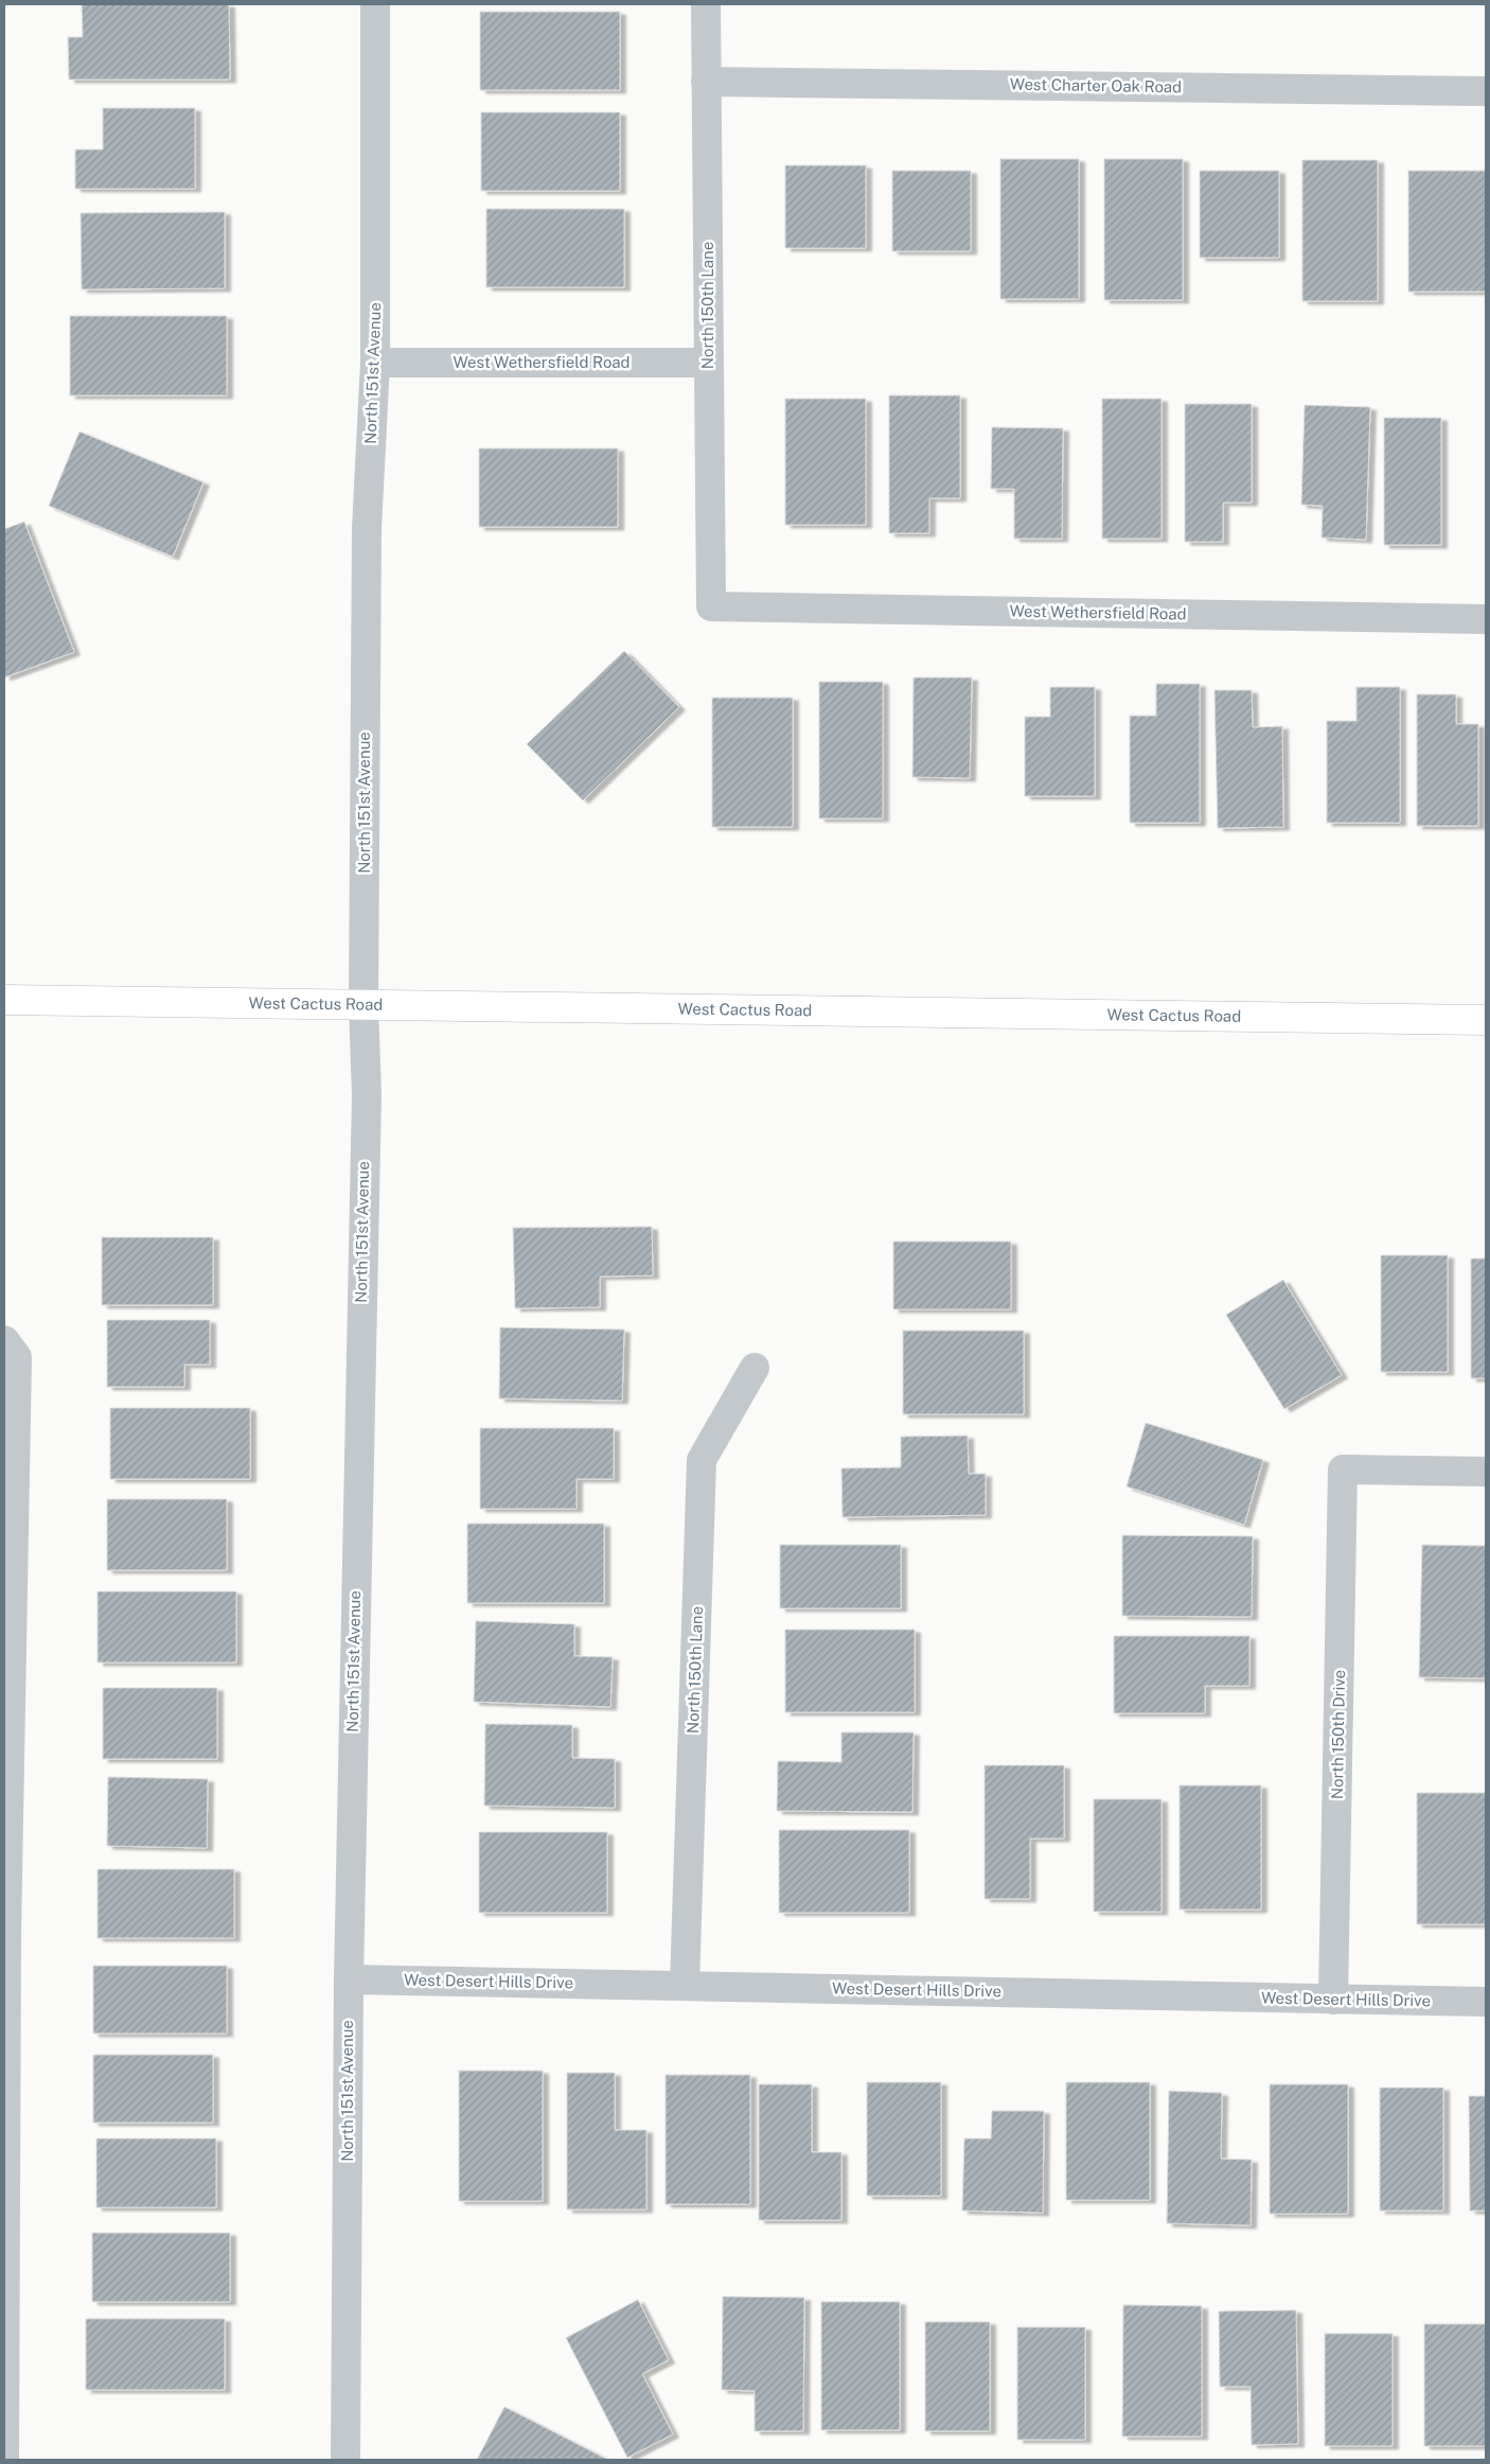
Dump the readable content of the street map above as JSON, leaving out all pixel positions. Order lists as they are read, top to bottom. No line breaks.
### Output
{"streets":{"main road":["West Cactus Road"],"street":["West Charter Oak Road","North 150th Lane","West Wethersfield Road","North 151st Avenue","North 150th Drive","West Desert Hills Drive"]},"crossings":[["West Charter Oak Road","North 150th Lane"],["North 150th Lane","West Wethersfield Road"],["North 150th Lane","West Desert Hills Drive"],["West Wethersfield Road","North 151st Avenue"],["North 151st Avenue","West Cactus Road"],["North 151st Avenue","West Desert Hills Drive"],["North 150th Drive","West Desert Hills Drive"]]}
